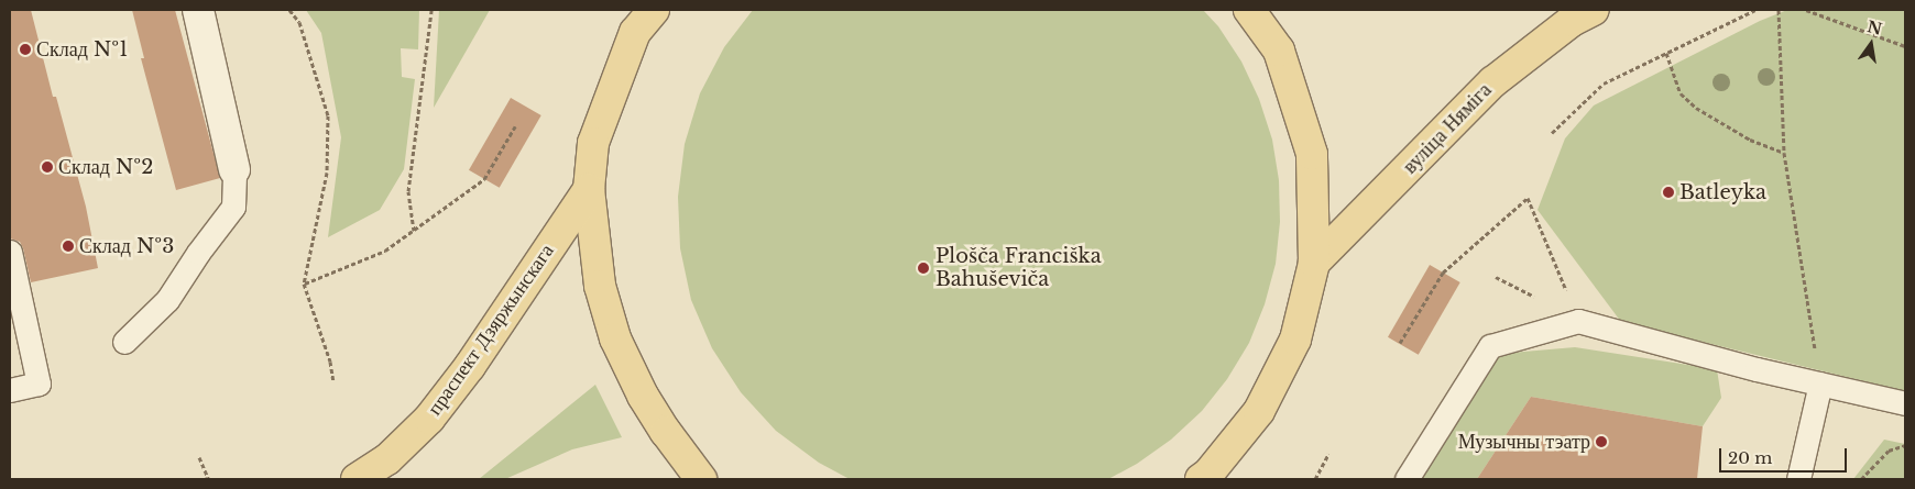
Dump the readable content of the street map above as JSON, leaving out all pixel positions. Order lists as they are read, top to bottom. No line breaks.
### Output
{"streets":{"main road":["вуліца Няміга","праспект Дзяржынскага"]},"places":["Склад №1","Склад №2","Batleyka","Склад №3","Plošča Franciška Bahuševiča","Музычны тэатр"],"scale_bar":"20 m","north":"top"}
